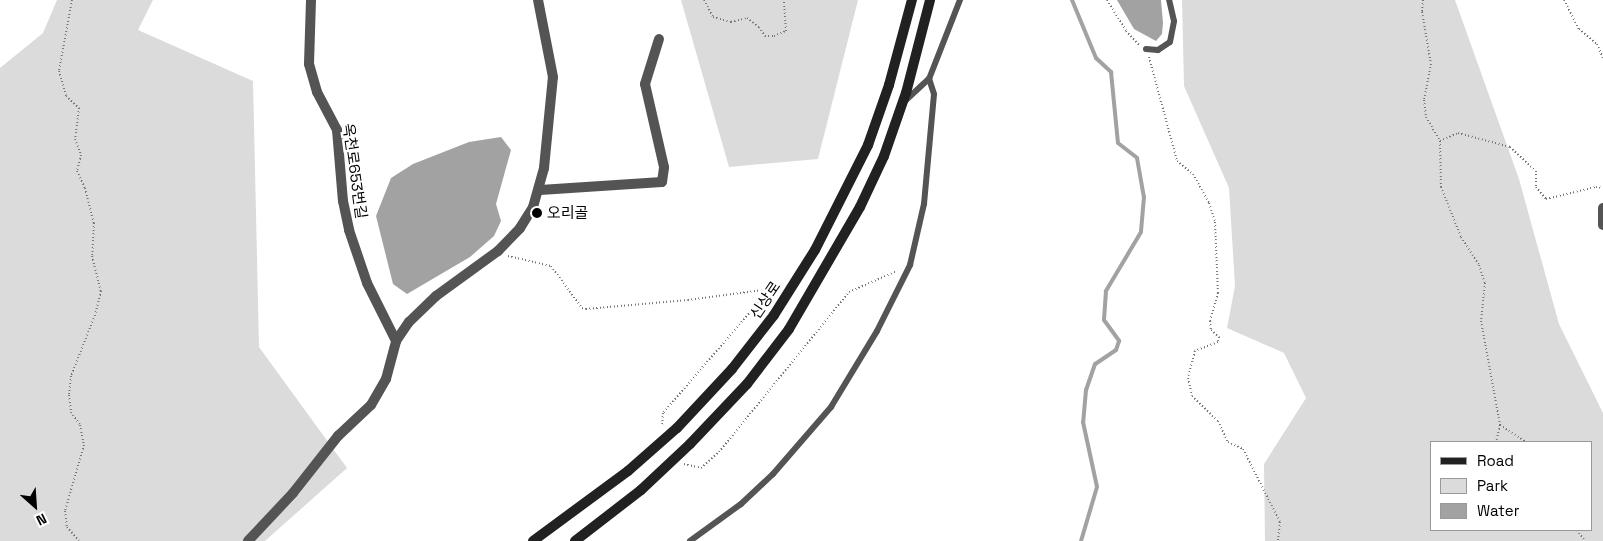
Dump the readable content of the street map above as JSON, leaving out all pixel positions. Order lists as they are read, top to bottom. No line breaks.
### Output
{"streets":{"street":["옥천로653번길","신상로"]},"places":["오리골"],"legend":["Road","Park","Water"],"north":"bottom right"}
